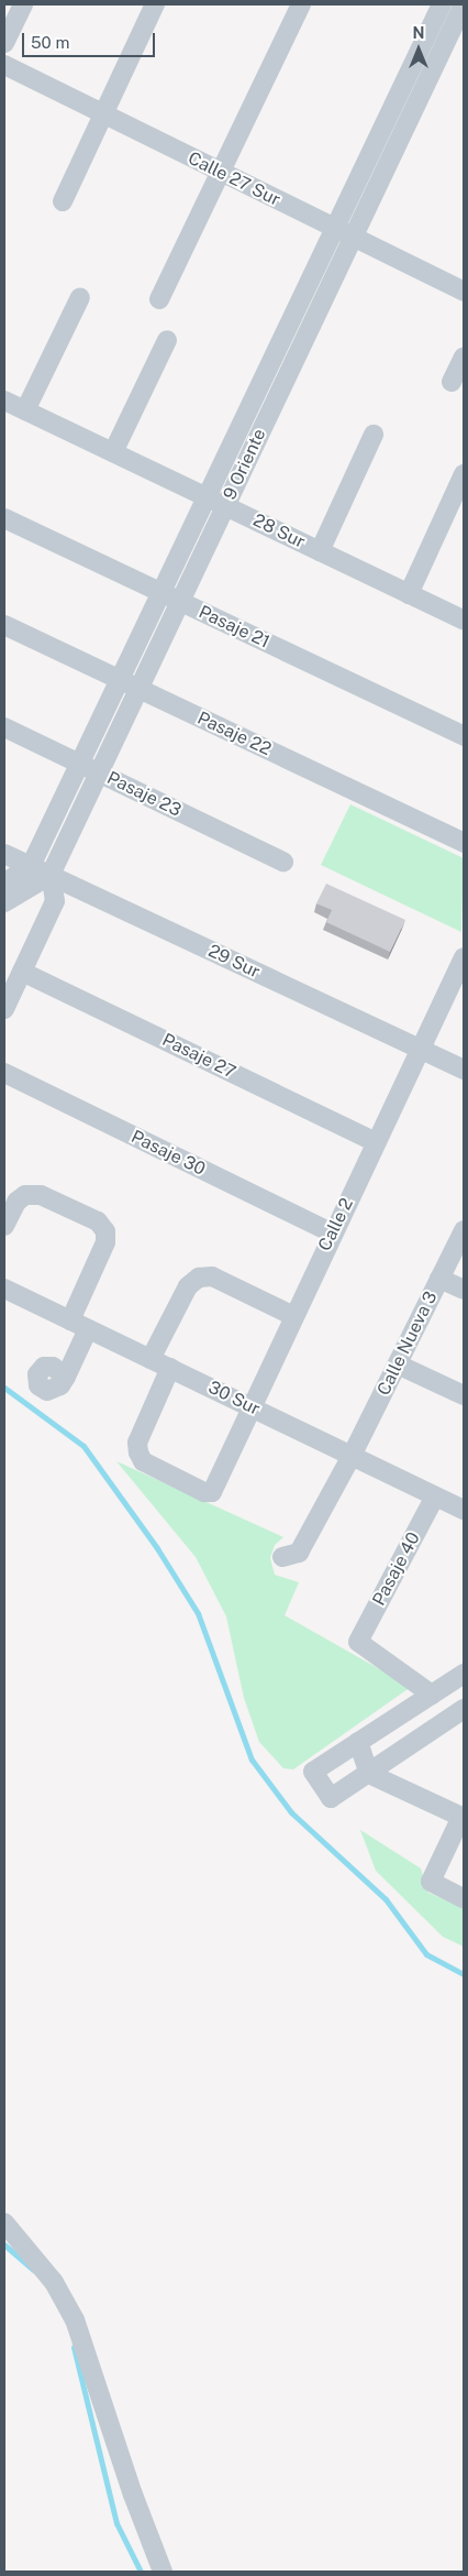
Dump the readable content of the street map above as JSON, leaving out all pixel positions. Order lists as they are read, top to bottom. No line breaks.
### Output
{"streets":{"street":["Calle 27 Sur","9 Oriente","28 Sur","Pasaje 21","Pasaje 22","Pasaje 23","29 Sur","Pasaje 27","Pasaje 30","Calle 2","Calle Nueva 3","30 Sur","Pasaje 40"]},"crossings":[["Calle 27 Sur","9 Oriente"],["9 Oriente","28 Sur"],["9 Oriente","Pasaje 21"],["9 Oriente","Pasaje 22"],["9 Oriente","Pasaje 23"],["9 Oriente","29 Sur"],["29 Sur","Calle 2"],["Pasaje 27","Calle 2"],["Pasaje 30","Calle 2"],["Calle 2","30 Sur"],["Calle Nueva 3","30 Sur"],["30 Sur","Pasaje 40"]],"scale_bar":"50 m","north":"top"}
